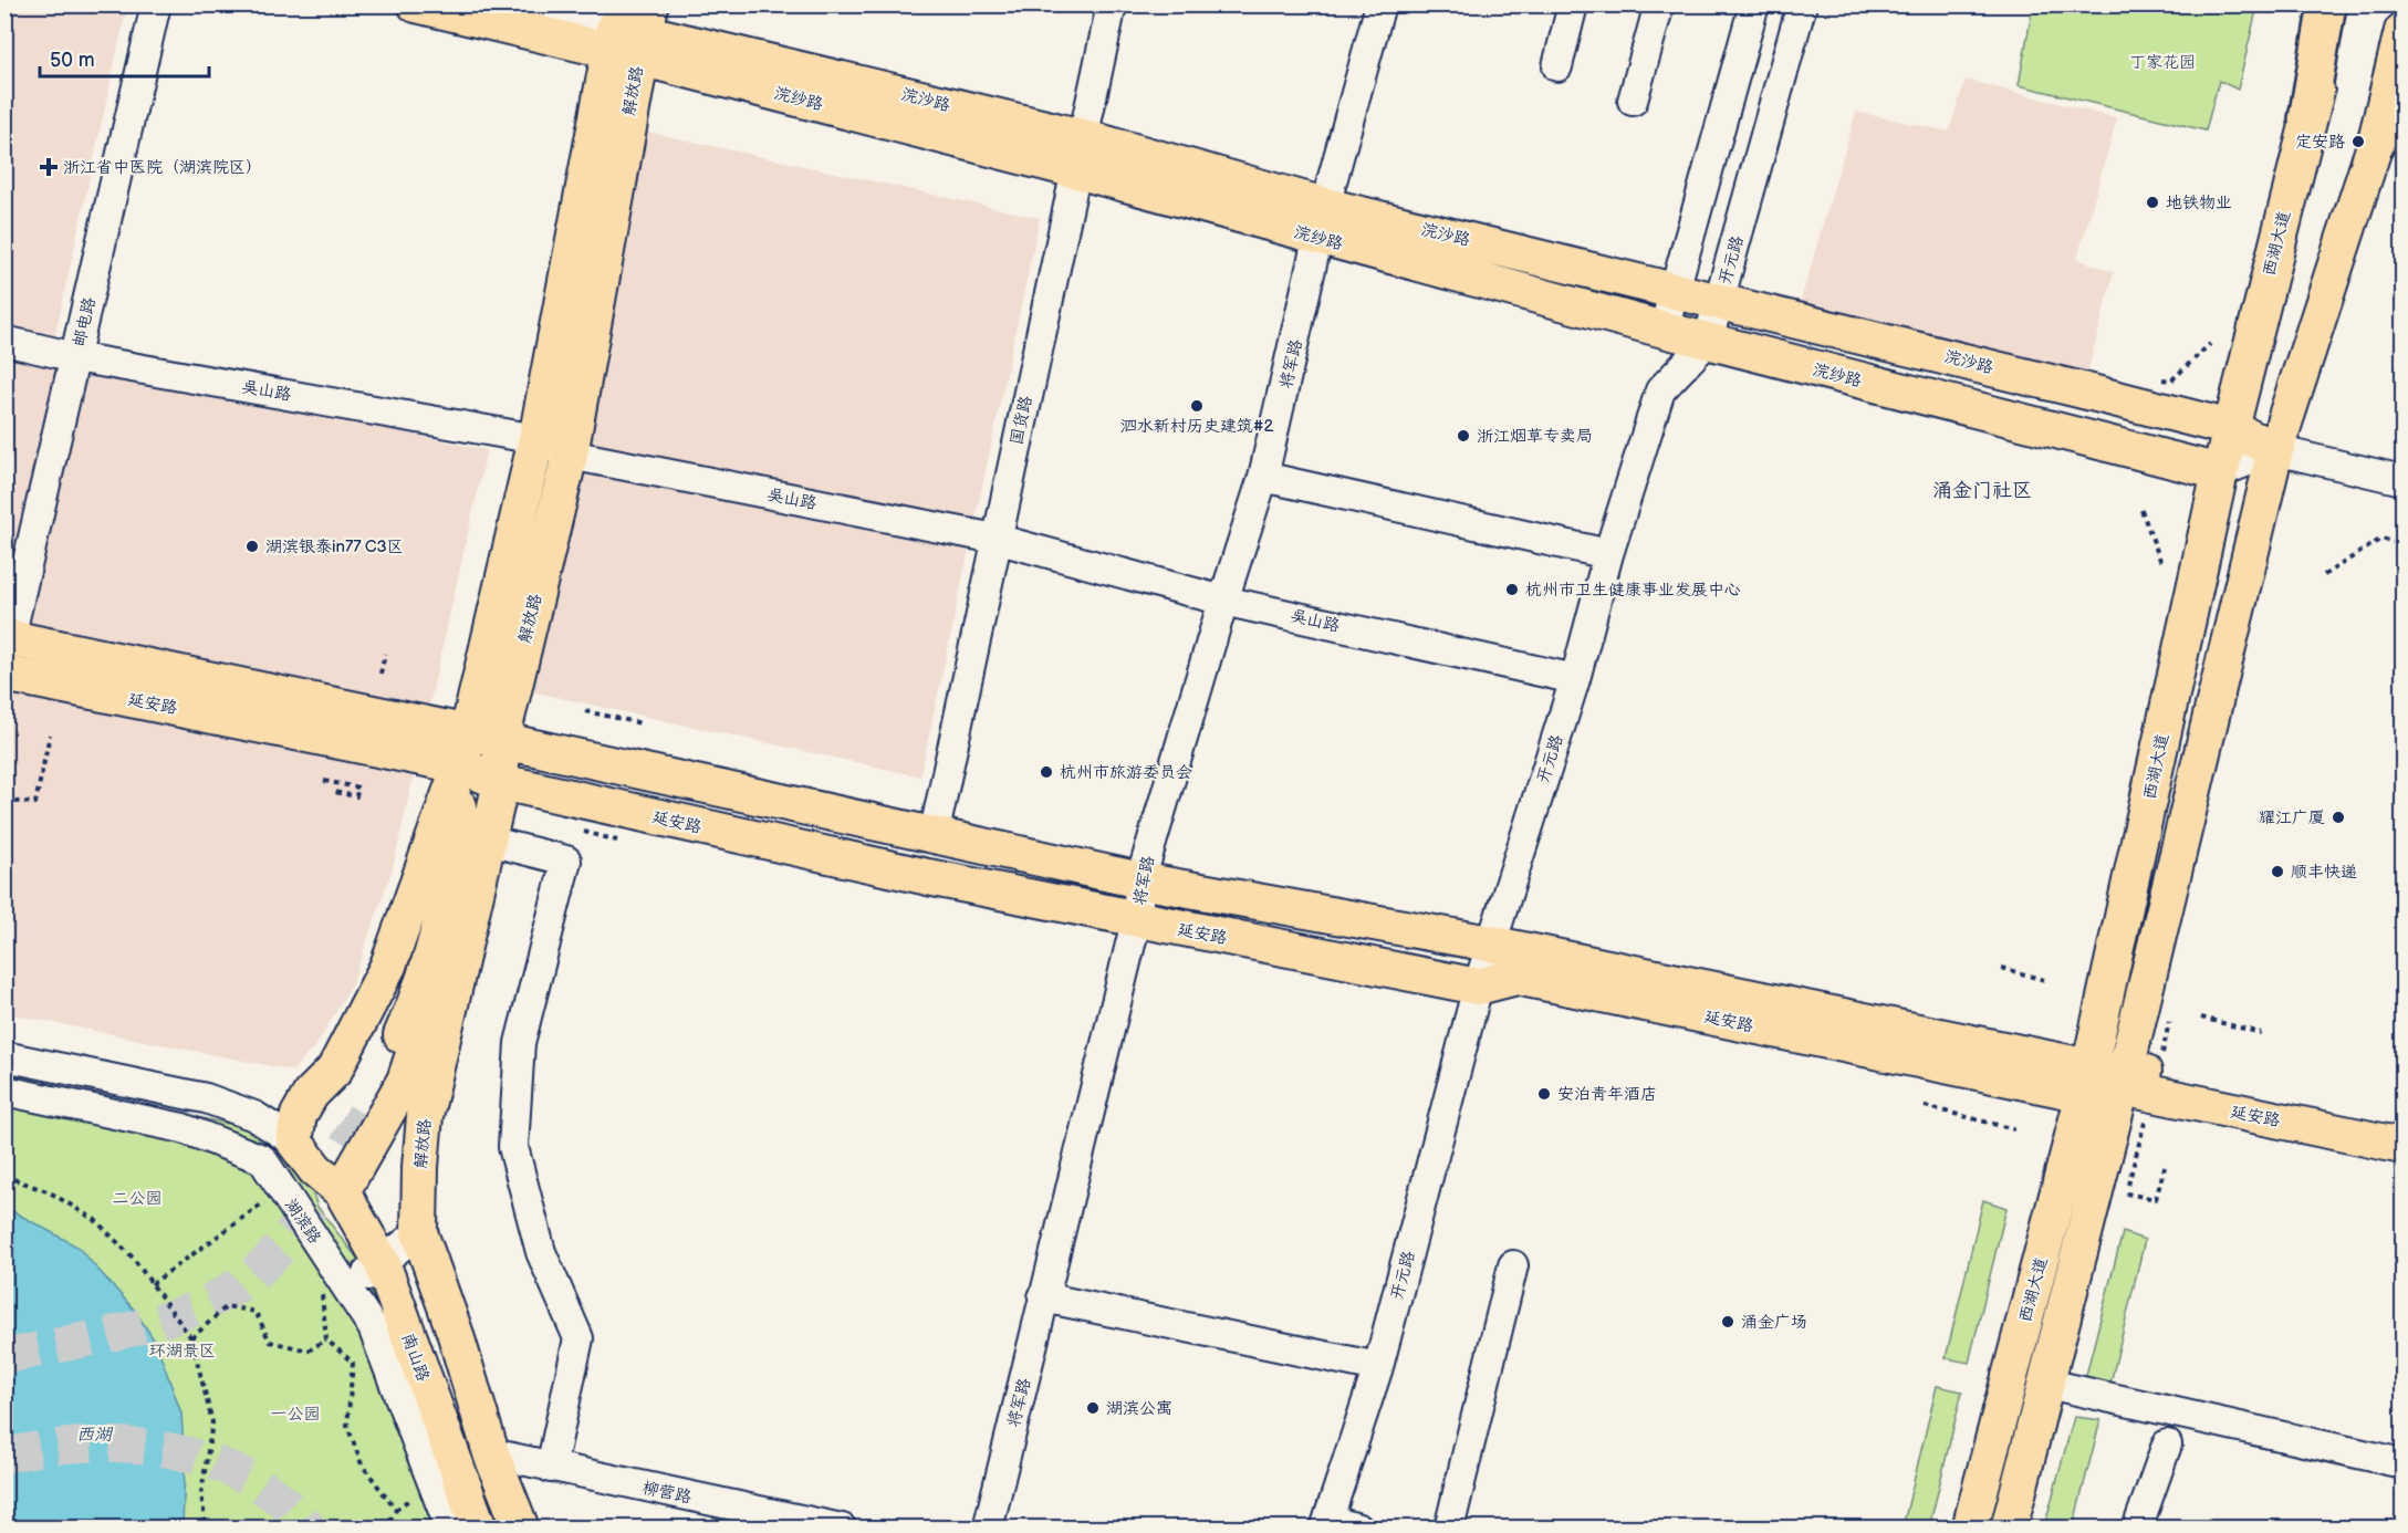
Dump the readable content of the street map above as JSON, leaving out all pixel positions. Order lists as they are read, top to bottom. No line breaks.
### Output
{"streets":{"main road":["解放路","浣纱路","浣沙路","西湖大道","延安路","南山路"],"street":["开元路","邮电路","将军路","吴山路","国货路","湖滨路","柳营路"]},"crossings":[["解放路","浣纱路"],["解放路","吴山路"],["解放路","延安路"],["浣纱路","浣沙路"],["浣纱路","西湖大道"],["浣纱路","开元路"],["浣纱路","将军路"],["浣纱路","国货路"],["浣沙路","西湖大道"],["浣沙路","开元路"],["浣沙路","将军路"],["浣沙路","国货路"],["西湖大道","延安路"],["开元路","吴山路"],["开元路","延安路"],["邮电路","吴山路"],["邮电路","延安路"],["将军路","吴山路"],["将军路","延安路"],["吴山路","国货路"],["国货路","延安路"]],"districts":["涌金门社区"],"water":["西湖"],"parks":["丁家花园","二公园","环湖景区","一公园"],"places":{"other":["定安路","地铁物业","泗水新村历史建筑#2","浙江烟草专卖局","湖滨银泰in77 C3区","杭州市卫生健康事业发展中心","杭州市旅游委员会","耀江广厦","顺丰快递","安泊青年酒店","涌金广场","湖滨公寓"],"health":["浙江省中医院（湖滨院区）"]},"scale_bar":"50 m"}
